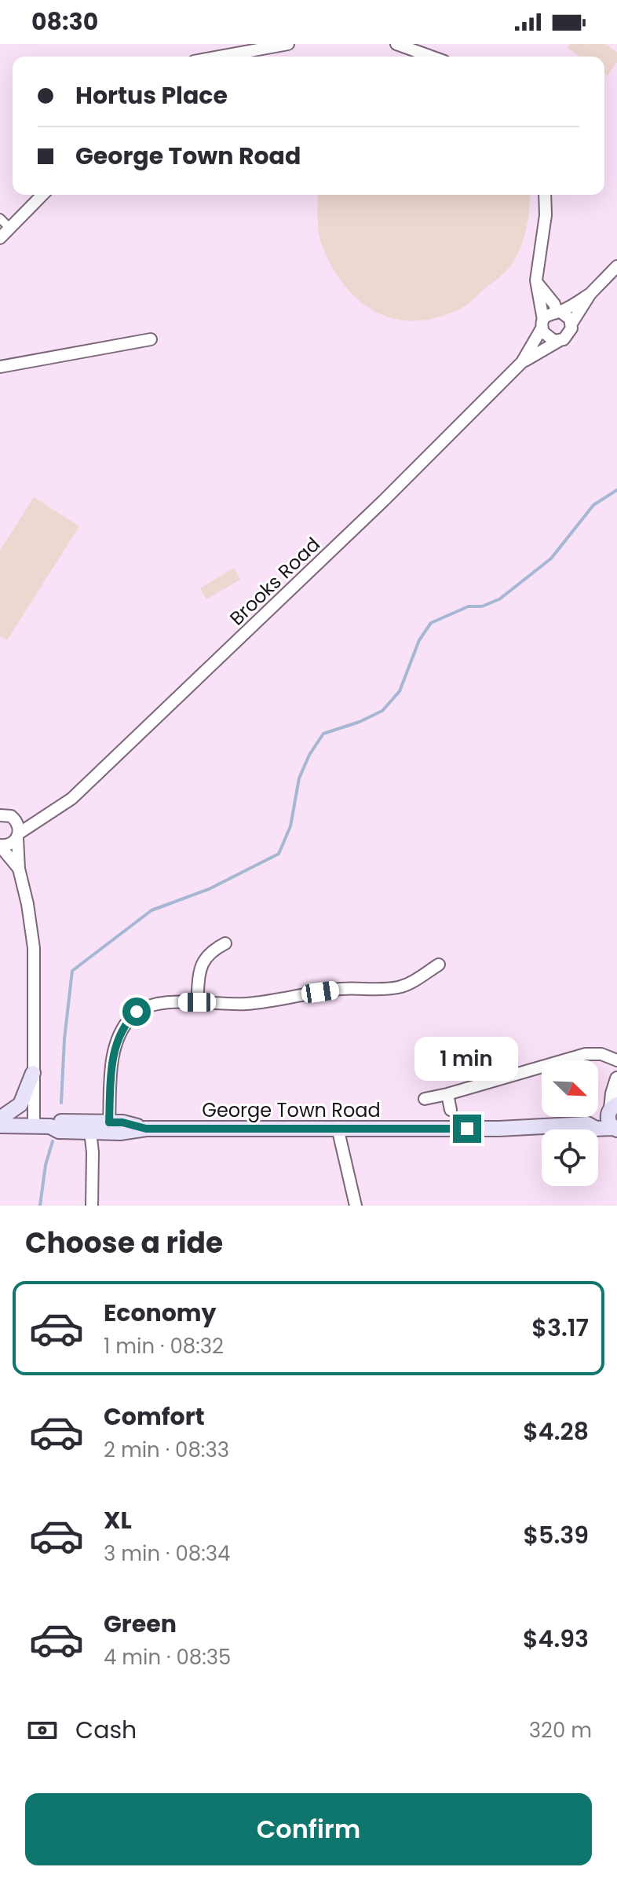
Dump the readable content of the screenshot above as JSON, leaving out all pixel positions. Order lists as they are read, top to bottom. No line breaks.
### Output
{"streets":{"main road":["George Town Road"],"street":["Brooks Road"]},"north":"bottom right","page":{"status":"08:30","banner":["Hortus Place","George Town Road"],"bubble":"1 min","heading":"Choose a ride","list":[{"name":"Economy","note":"1 min · 08:32","value":"$3.17"},{"name":"Comfort","note":"2 min · 08:33","value":"$4.28"},{"name":"XL","note":"3 min · 08:34","value":"$5.39"},{"name":"Green","note":"4 min · 08:35","value":"$4.93"}],"pay":["Cash","320 m"],"buttons":"Confirm"}}
